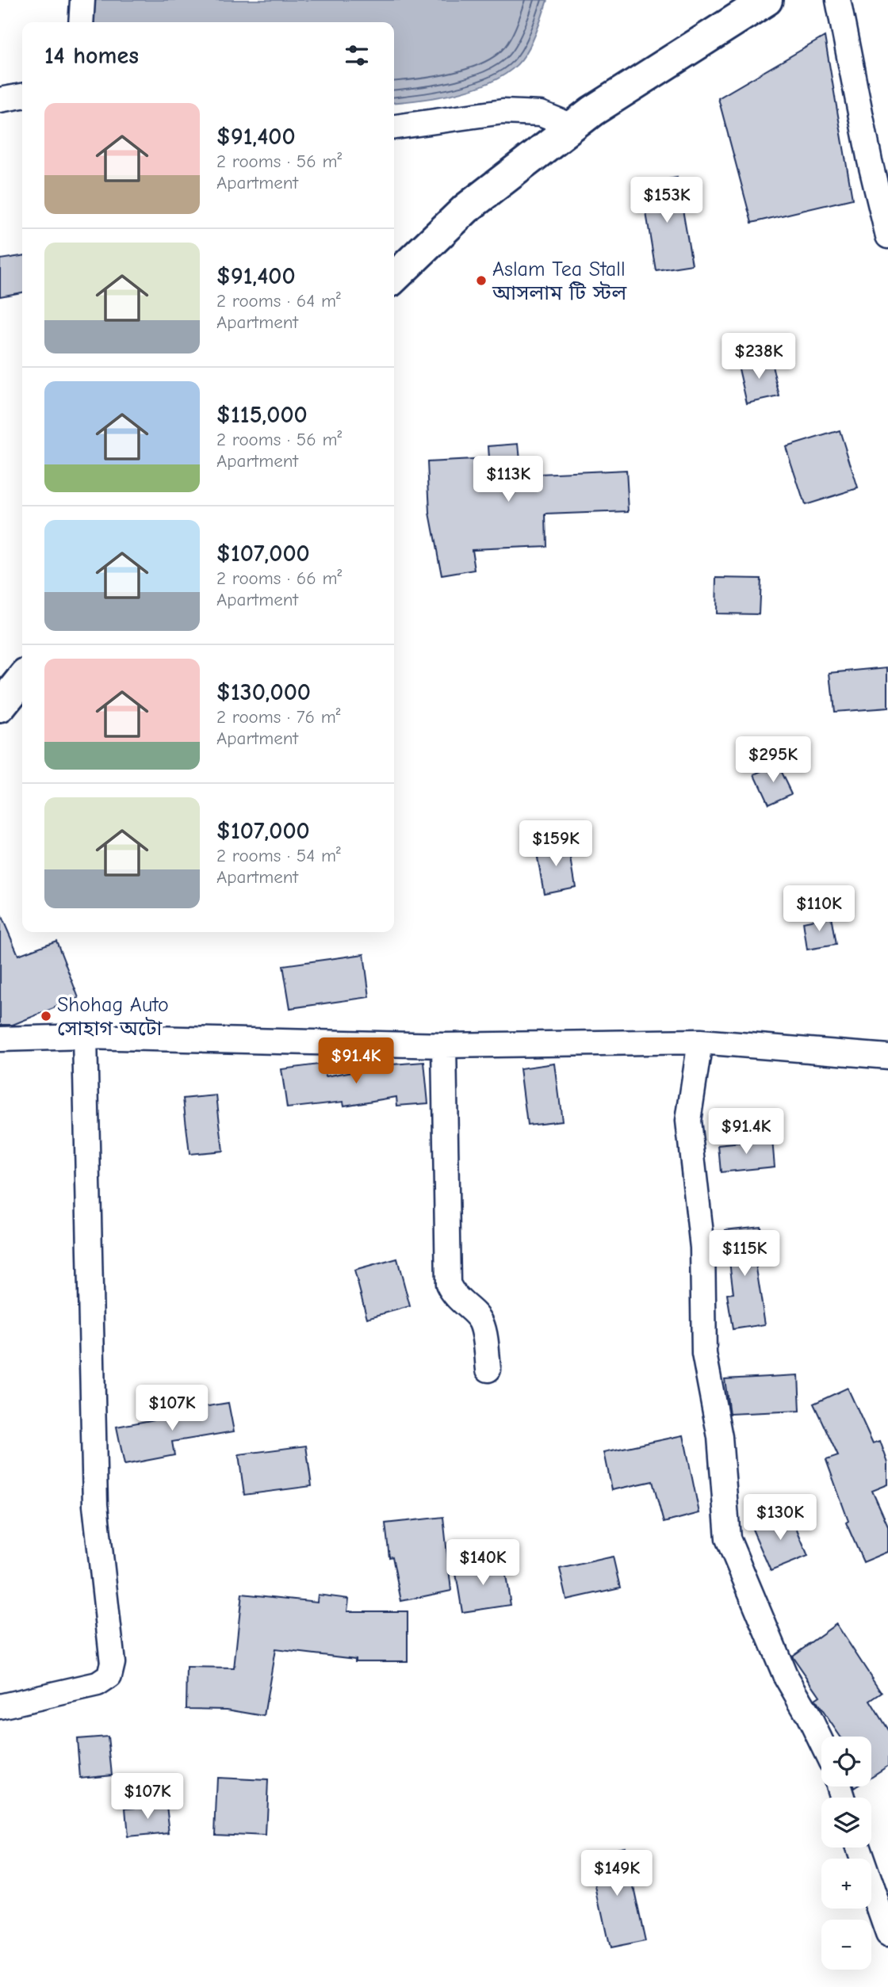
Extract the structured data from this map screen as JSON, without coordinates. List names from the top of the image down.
{
  "places": ["Aslam Tea Stall আসলাম টি স্টল", "Shohag Auto সোহাগ অটো"],
  "page": {
    "heading": "14 homes",
    "list": [
      {
        "name": "$91,400",
        "note": "2 rooms · 56 m² · Apartment"
      },
      {
        "name": "$91,400",
        "note": "2 rooms · 64 m² · Apartment"
      },
      {
        "name": "$115,000",
        "note": "2 rooms · 56 m² · Apartment"
      },
      {
        "name": "$107,000",
        "note": "2 rooms · 66 m² · Apartment"
      },
      {
        "name": "$130,000",
        "note": "2 rooms · 76 m² · Apartment"
      },
      {
        "name": "$107,000",
        "note": "2 rooms · 54 m² · Apartment"
      }
    ],
    "price": [
      "$153K",
      "$238K",
      "$113K",
      "$295K",
      "$159K",
      "$110K",
      "$91.4K",
      "$91.4K",
      "$115K",
      "$107K",
      "$130K",
      "$140K",
      "$107K",
      "$149K"
    ],
    "map_buttons": ["+", "−"]
  }
}
